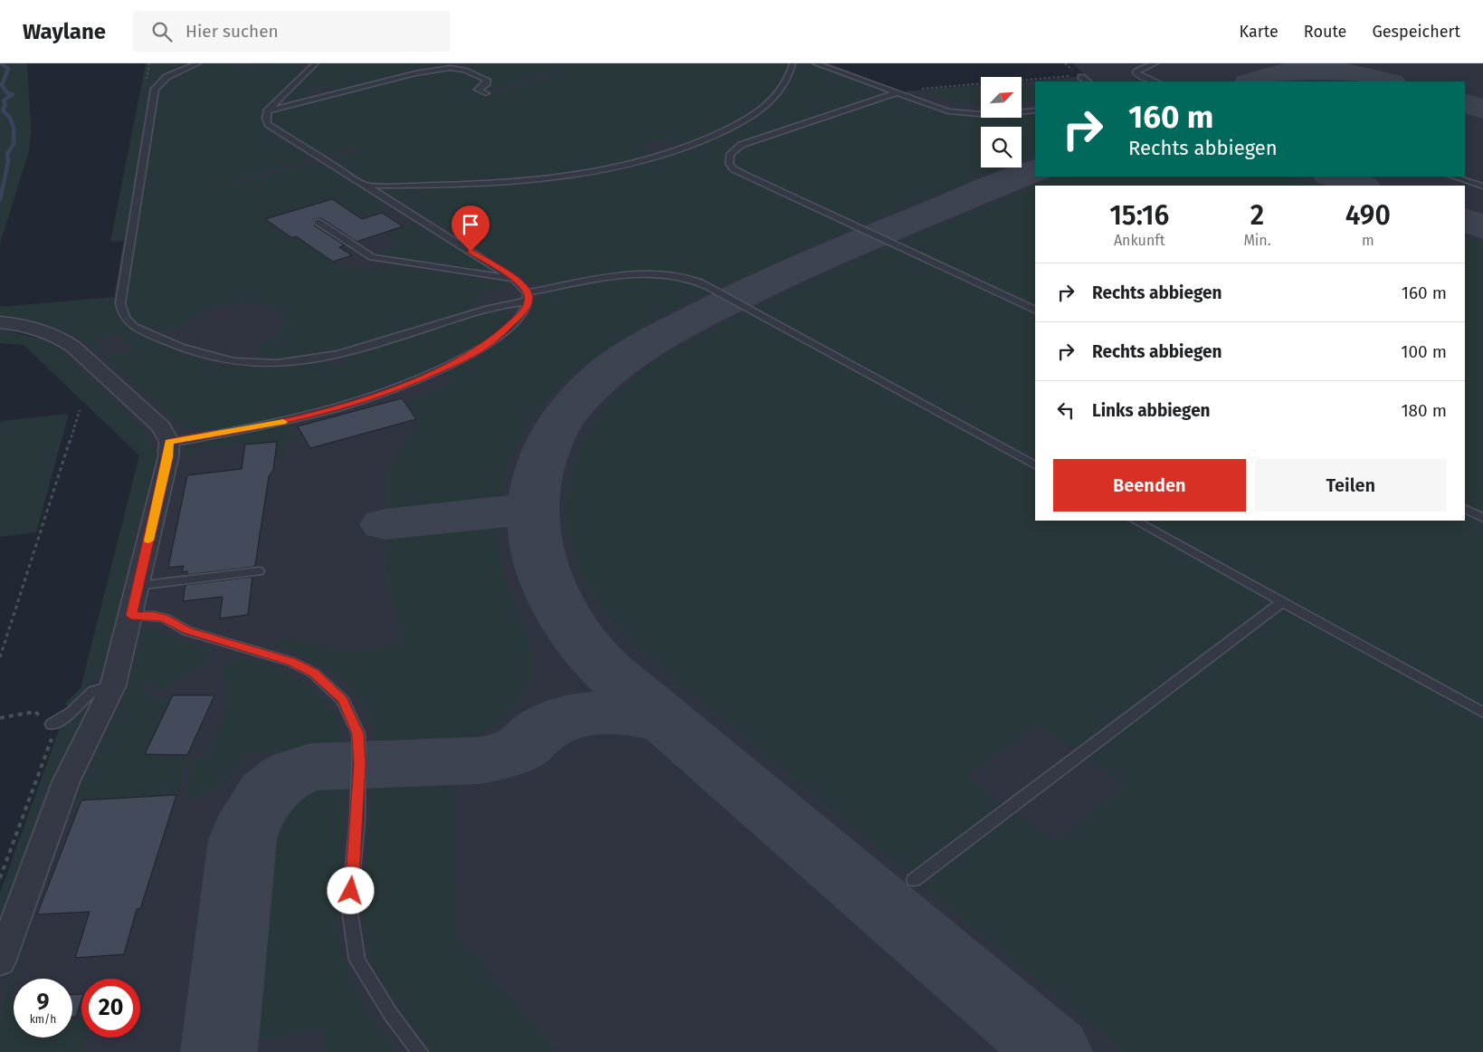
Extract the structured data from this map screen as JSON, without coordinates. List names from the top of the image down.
{
  "north": "top right",
  "page": {
    "header": "Waylane",
    "search": "Hier suchen",
    "nav": ["Karte", "Route", "Gespeichert"],
    "turn": ["160 m", "Rechts abbiegen"],
    "eta": [
      "15:16",
      "Ankunft",
      "2",
      "Min.",
      "490",
      "m"
    ],
    "list": [
      {
        "name": "Rechts abbiegen",
        "value": "160 m"
      },
      {
        "name": "Rechts abbiegen",
        "value": "100 m"
      },
      {
        "name": "Links abbiegen",
        "value": "180 m"
      }
    ],
    "buttons": ["Beenden", "Teilen"],
    "speed": "9 km/h",
    "limit": "20"
  }
}
